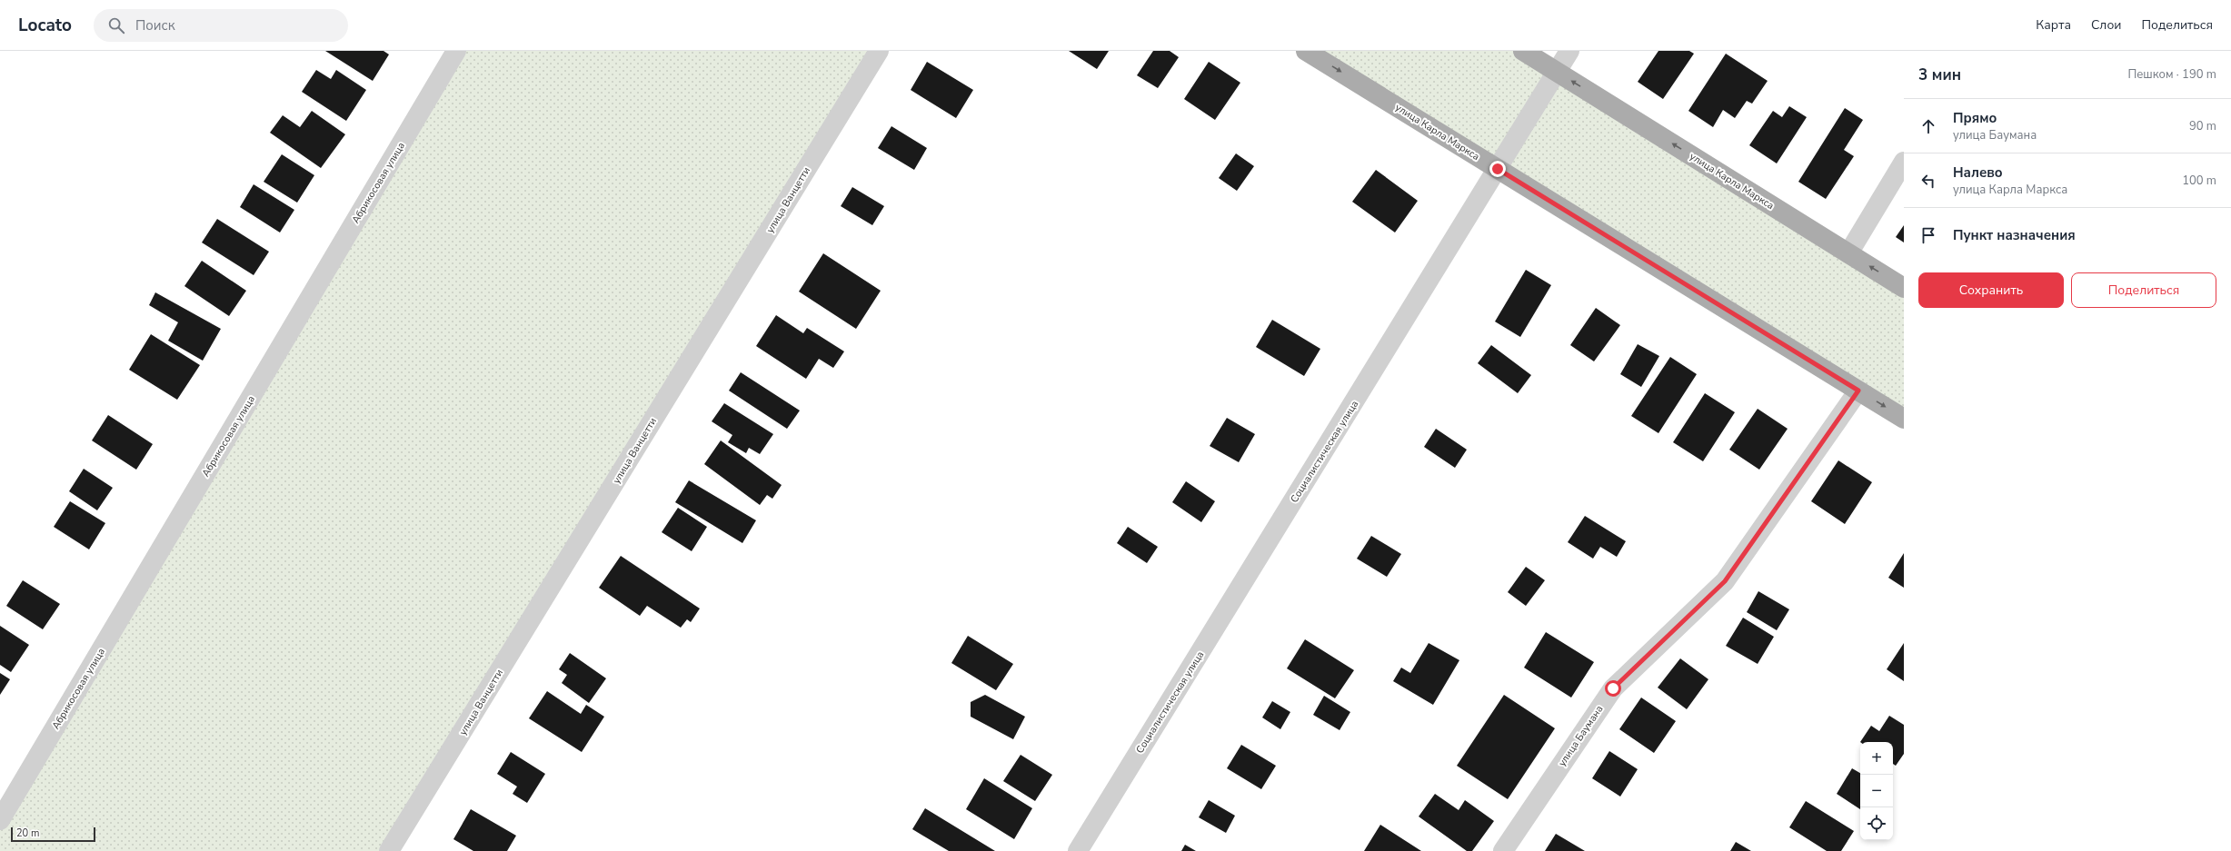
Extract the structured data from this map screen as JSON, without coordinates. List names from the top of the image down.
{
  "streets": {
    "main road": ["улица Карла Маркса"],
    "street": [
      "Абрикосовая улица",
      "улица Ванцетти",
      "Социалистическая улица",
      "улица Баумана"
    ]
  },
  "crossings": [
    ["улица Карла Маркса", "Социалистическая улица"],
    ["улица Карла Маркса", "улица Баумана"]
  ],
  "scale_bar": "20 m",
  "page": {
    "header": "Locato",
    "search": "Поиск",
    "nav": ["Карта", "Слои", "Поделиться"],
    "heading": ["3 мин", "Пешком · 190 m"],
    "list": [
      ["Прямо", "улица Баумана", "90 m"],
      ["Налево", "улица Карла Маркса", "100 m"],
      "Пункт назначения"
    ],
    "buttons": ["Сохранить", "Поделиться"],
    "map_buttons": ["+", "−"],
    "scale": "20 m"
  }
}
